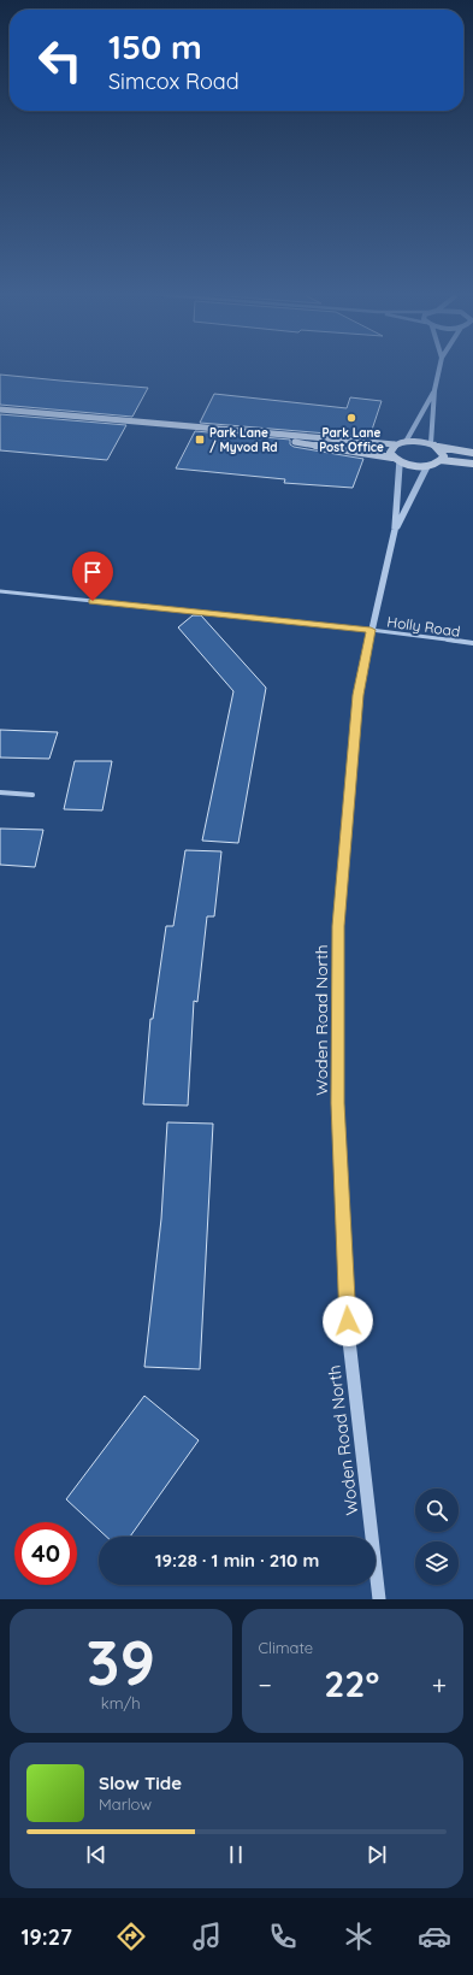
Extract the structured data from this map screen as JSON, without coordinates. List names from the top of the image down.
{
  "streets": {
    "street": ["Holly Road", "Woden Road North"]
  },
  "crossings": [
    ["Holly Road", "Woden Road North"]
  ],
  "places": {
    "other": ["Park Lane Post Office"],
    "transit": ["Park Lane / Myvod Rd"]
  },
  "page": {
    "turn": ["150 m", "Simcox Road"],
    "limit": "40",
    "trip": "19:28 · 1 min · 210 m",
    "tile": [
      ["39", "km/h"],
      "Climate"
    ],
    "heat": ["−", "22°", "+"],
    "song": ["Slow Tide", "Marlow"],
    "tabs": "19:27"
  }
}
